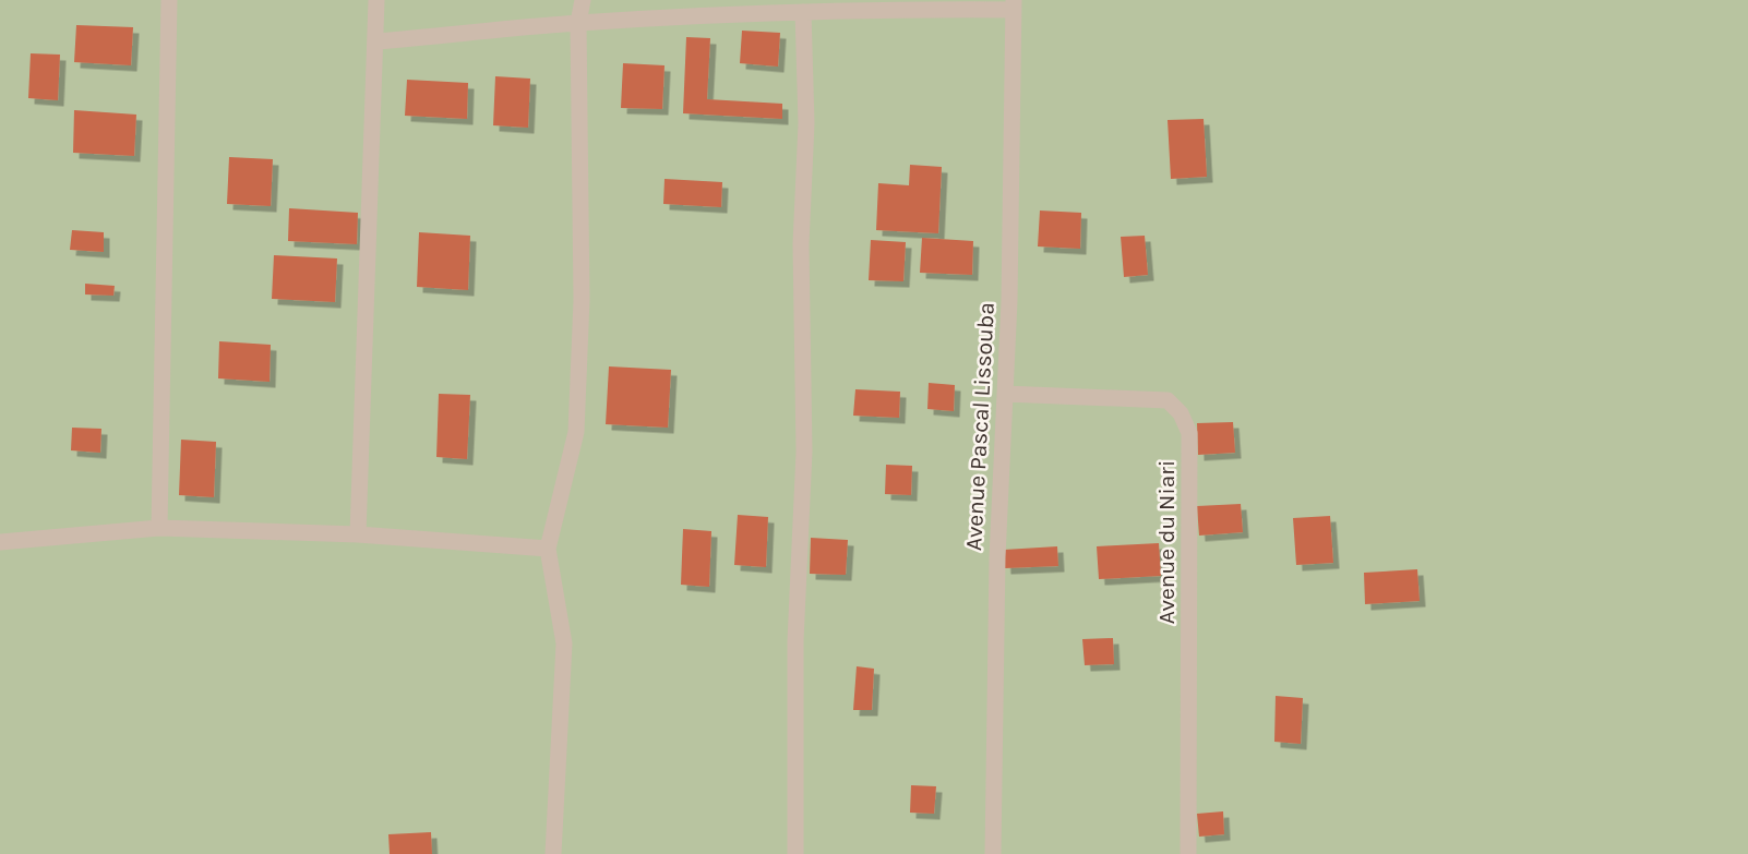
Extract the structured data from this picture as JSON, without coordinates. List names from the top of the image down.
{
  "streets": {
    "street": ["Avenue Pascal Lissouba", "Avenue du Niari"]
  },
  "crossings": [
    ["Avenue Pascal Lissouba", "Avenue du Niari"]
  ]
}
